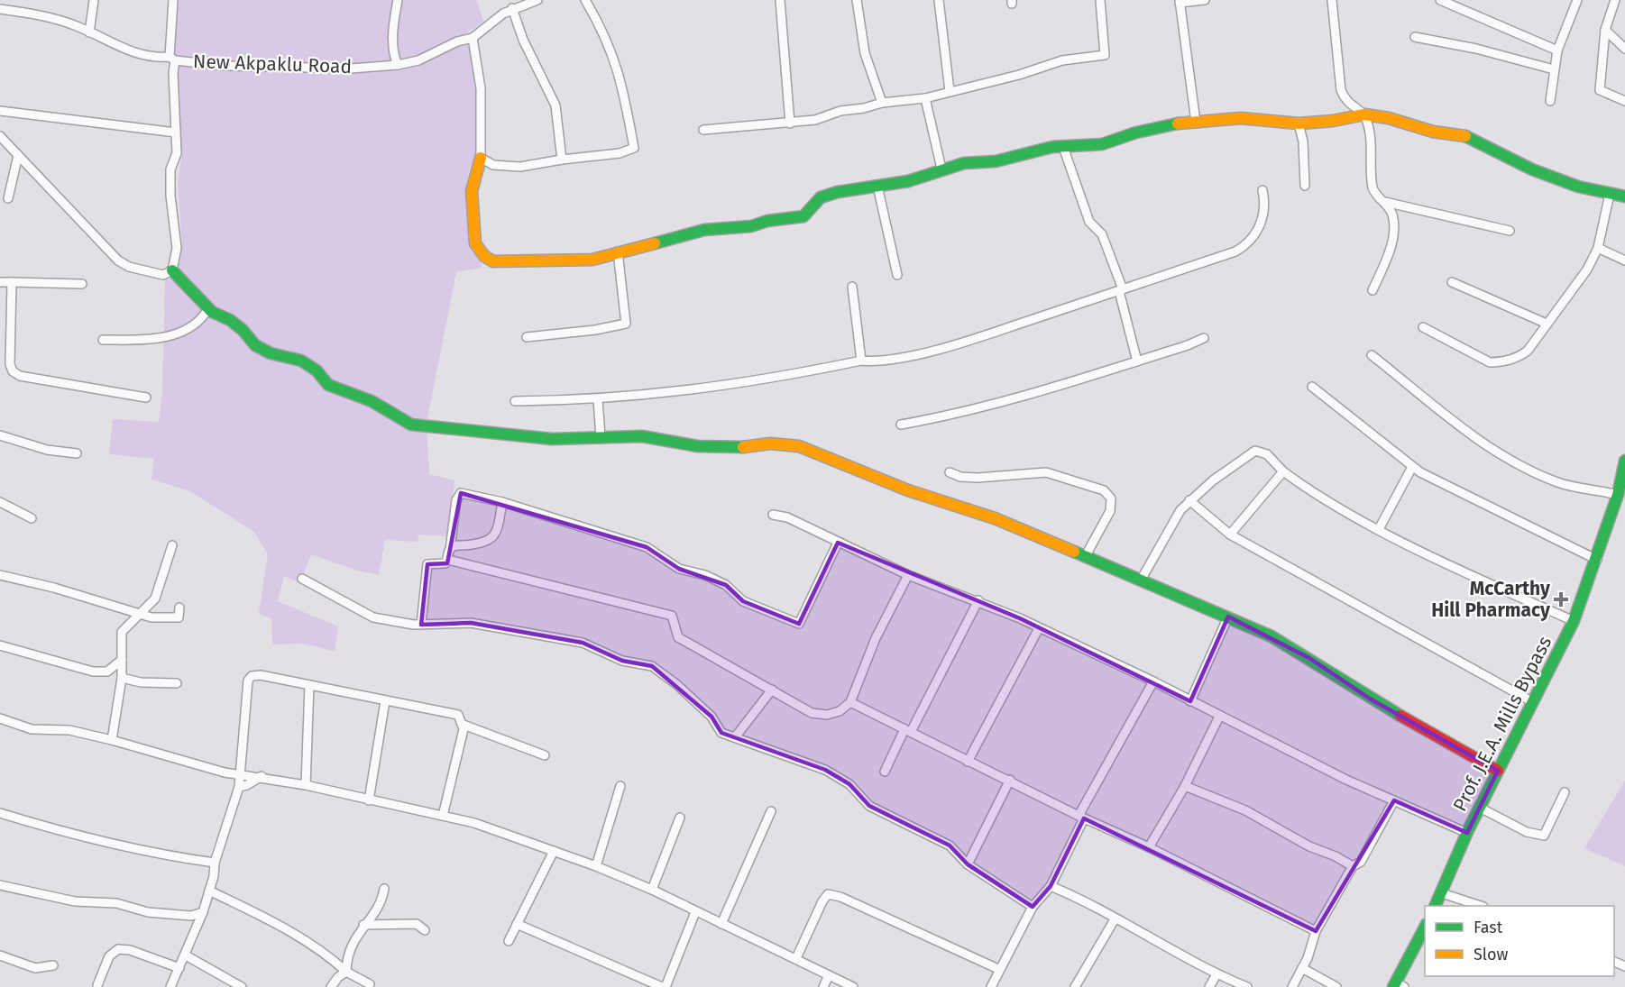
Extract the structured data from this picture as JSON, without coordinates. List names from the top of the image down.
{
  "streets": {
    "street": ["New Akpaklu Road", "Prof. J.E.A. Mills Bypass"]
  },
  "places": {
    "health": ["McCarthy Hill Pharmacy"]
  },
  "legend": ["Fast", "Slow"]
}
